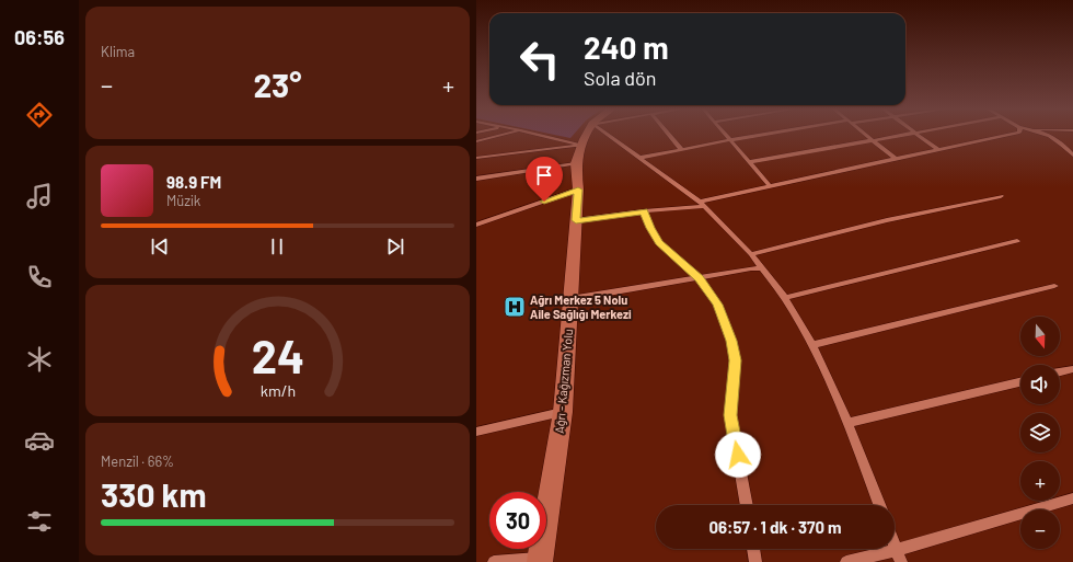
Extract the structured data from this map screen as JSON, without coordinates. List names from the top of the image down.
{
  "streets": {
    "main road": ["Ağrı - Kağızman Yolu"]
  },
  "places": {
    "hospital": ["Ağrı Merkez 5 Nolu Aile Sağlığı Merkezi"]
  },
  "north": "bottom",
  "page": {
    "tabs": "06:56",
    "tile": [
      "Klima",
      ["Menzil · 66%", "330 km"]
    ],
    "turn": ["240 m", "Sola dön"],
    "heat": ["−", "23°", "+"],
    "song": ["98.9 FM", "Müzik"],
    "map_buttons": ["+", "−"],
    "limit": "30",
    "trip": "06:57 · 1 dk · 370 m",
    "gauge": ["24", "km/h"]
  }
}
